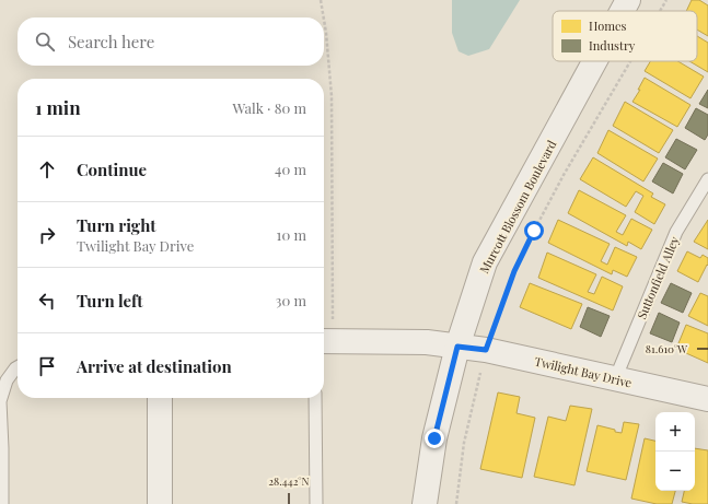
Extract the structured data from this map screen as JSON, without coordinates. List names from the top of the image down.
{
  "streets": {
    "street": ["Murcott Blossom Boulevard", "Twilight Bay Drive"],
    "lane": ["Suttonfield Alley"]
  },
  "crossings": [
    ["Murcott Blossom Boulevard", "Twilight Bay Drive"],
    ["Suttonfield Alley", "Twilight Bay Drive"]
  ],
  "legend": ["Homes", "Industry"],
  "page": {
    "search": "Search here",
    "heading": ["1 min", "Walk · 80 m"],
    "list": [
      ["Continue", "40 m"],
      ["Turn right", "Twilight Bay Drive", "10 m"],
      ["Turn left", "30 m"],
      "Arrive at destination"
    ],
    "map_buttons": ["+", "−"]
  },
  "coordinates": ["81.610°W", "28.442°N"]
}
